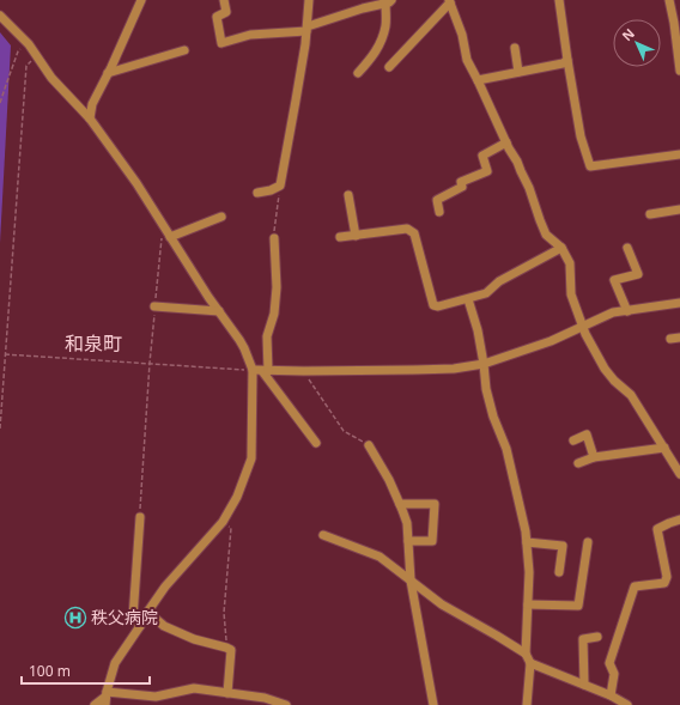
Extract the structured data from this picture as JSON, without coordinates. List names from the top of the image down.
{
  "districts": ["和泉町"],
  "places": {
    "hospital": ["秩父病院"]
  },
  "scale_bar": "100 m",
  "north": "top left"
}
